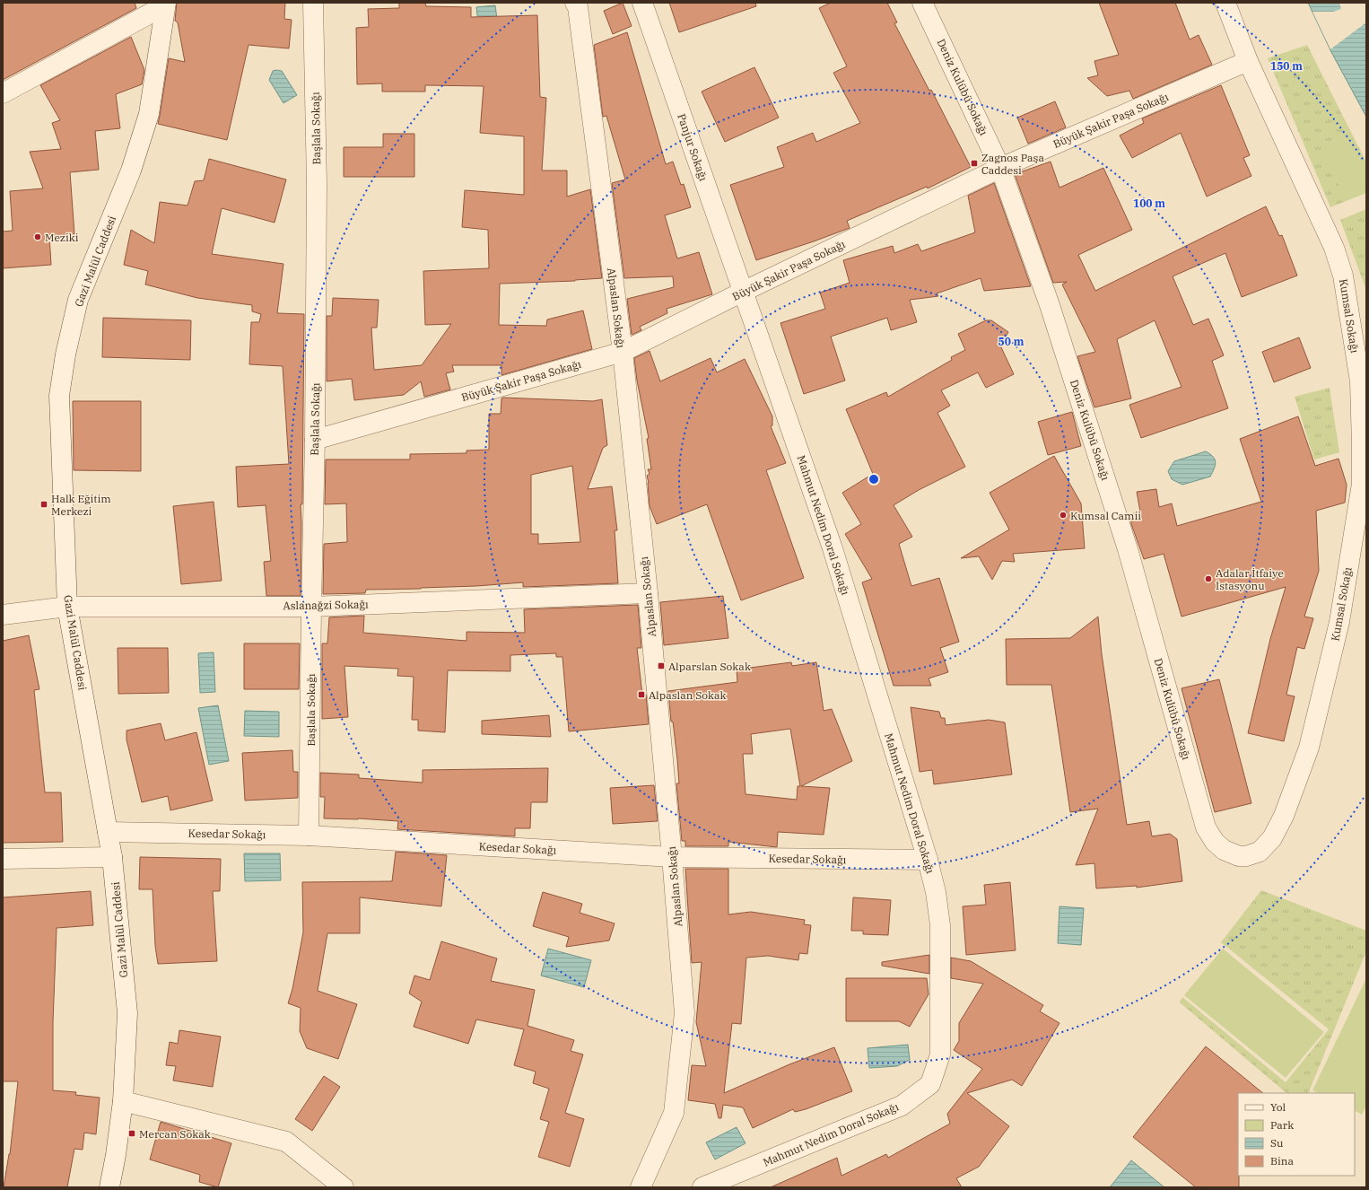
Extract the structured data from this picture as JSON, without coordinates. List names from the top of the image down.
{
  "streets": {
    "street": [
      "Deniz Kulübü Sokağı",
      "Büyük Şakir Paşa Sokağı",
      "Başlala Sokağı",
      "Panjur Sokağı",
      "Gazi Malül Caddesi",
      "Alpaslan Sokağı",
      "Kumsal Sokağı",
      "Mahmut Nedim Doral Sokağı",
      "Aslanağzi Sokağı",
      "Kesedar Sokağı"
    ]
  },
  "crossings": [
    ["Deniz Kulübü Sokağı", "Büyük Şakir Paşa Sokağı"],
    ["Deniz Kulübü Sokağı", "Kumsal Sokağı"],
    ["Büyük Şakir Paşa Sokağı", "Başlala Sokağı"],
    ["Büyük Şakir Paşa Sokağı", "Panjur Sokağı"],
    ["Büyük Şakir Paşa Sokağı", "Alpaslan Sokağı"],
    ["Büyük Şakir Paşa Sokağı", "Kumsal Sokağı"],
    ["Büyük Şakir Paşa Sokağı", "Mahmut Nedim Doral Sokağı"],
    ["Başlala Sokağı", "Aslanağzi Sokağı"],
    ["Başlala Sokağı", "Kesedar Sokağı"],
    ["Panjur Sokağı", "Mahmut Nedim Doral Sokağı"],
    ["Gazi Malül Caddesi", "Aslanağzi Sokağı"],
    ["Gazi Malül Caddesi", "Kesedar Sokağı"],
    ["Alpaslan Sokağı", "Aslanağzi Sokağı"],
    ["Alpaslan Sokağı", "Kesedar Sokağı"],
    ["Mahmut Nedim Doral Sokağı", "Kesedar Sokağı"]
  ],
  "places": {
    "transit": [
      "Zagnos Paşa Caddesi",
      "Halk Eğitim Merkezi",
      "Alparslan Sokak",
      "Alpaslan Sokak",
      "Mercan Sokak"
    ],
    "other": ["Meziki", "Kumsal Camii", "Adalar İtfaiye İstasyonu"]
  },
  "legend": [
    "Yol",
    "Park",
    "Su",
    "Bina"
  ],
  "rings": ["150 m", "100 m", "50 m"]
}
